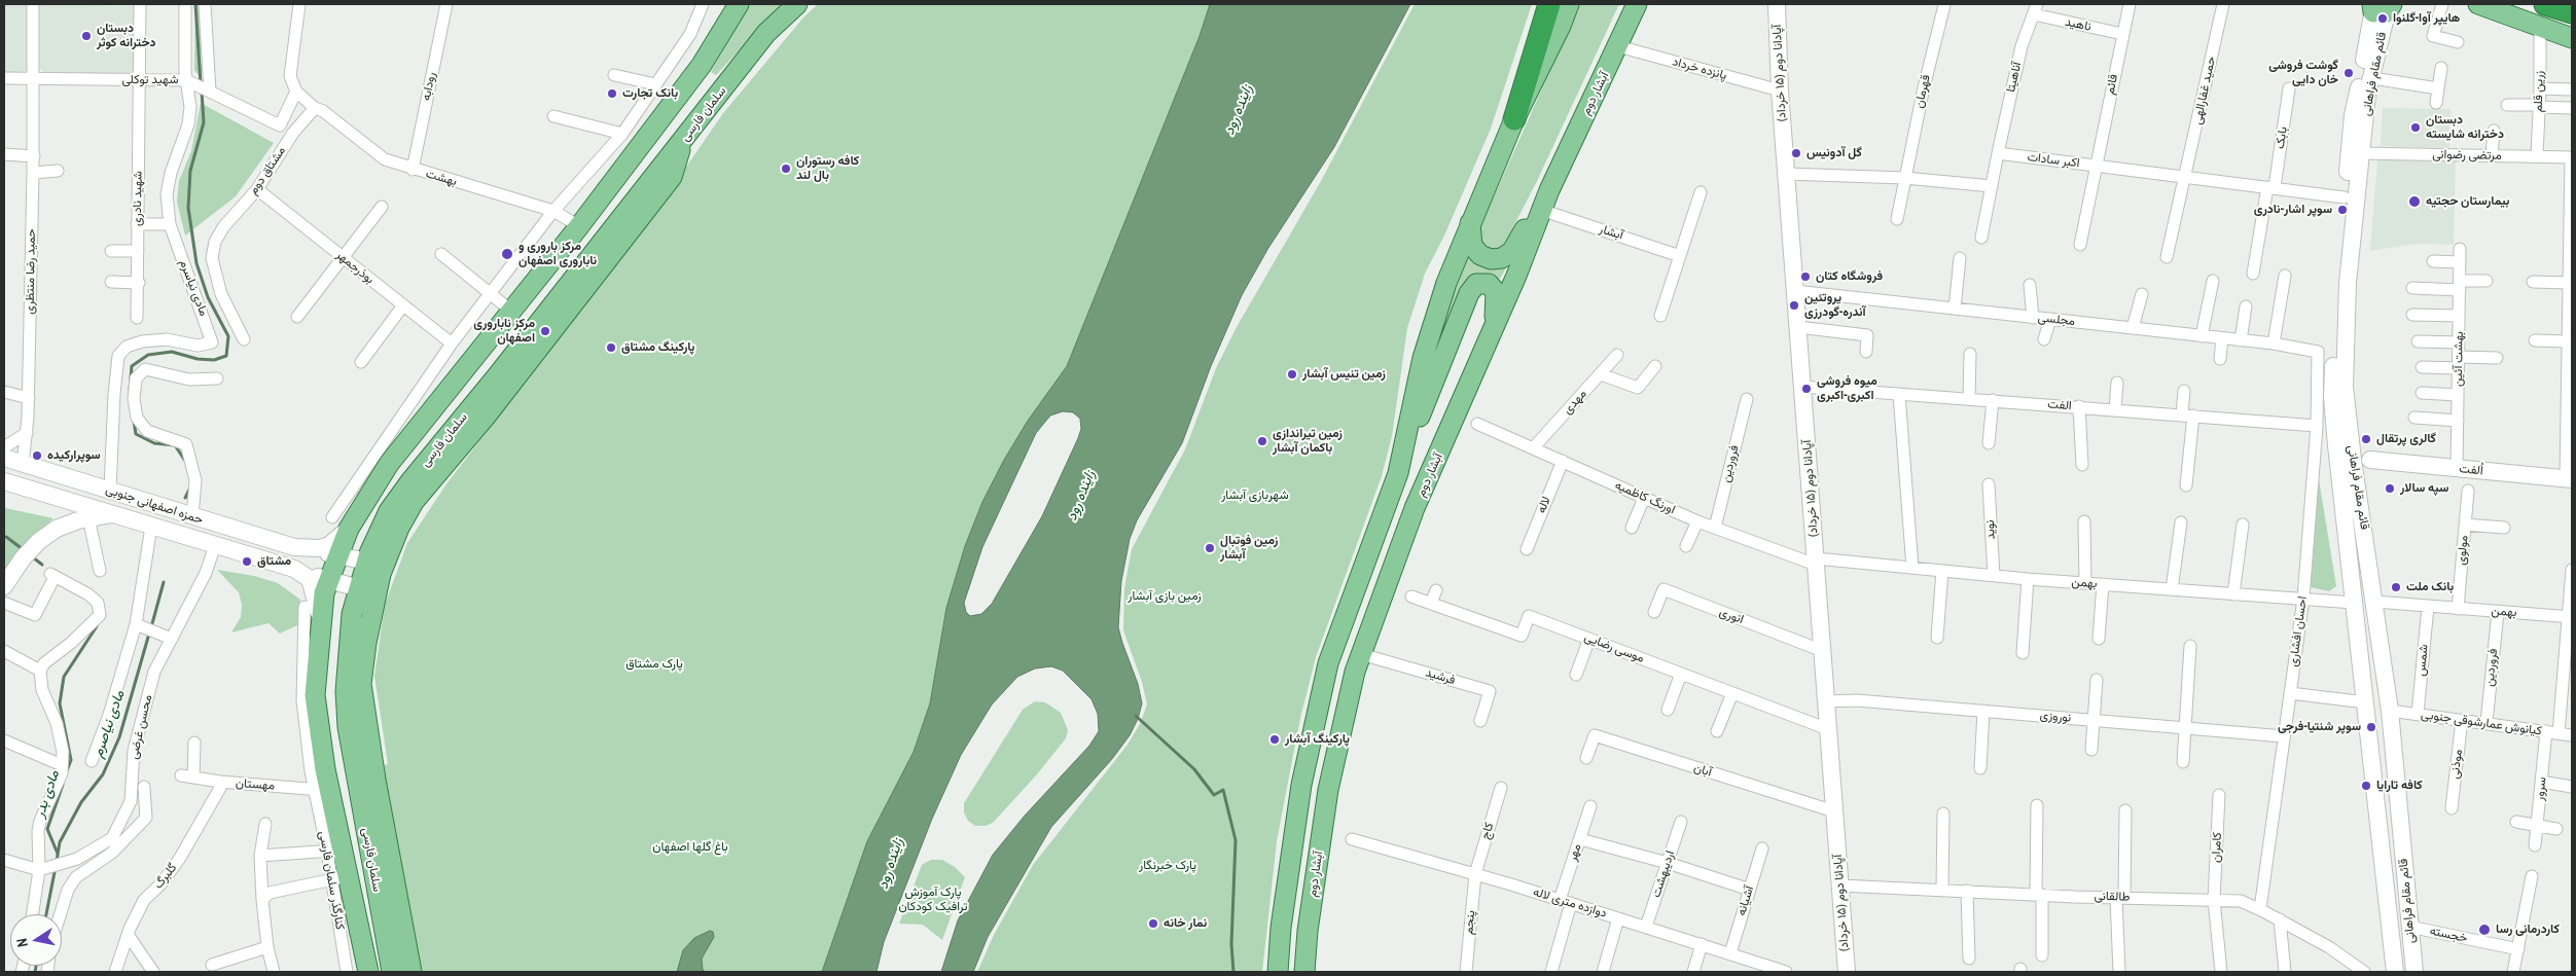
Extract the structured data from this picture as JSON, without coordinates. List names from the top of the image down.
{
  "streets": {
    "main road": [
      "آپادانا دوم (۱۵ خرداد)",
      "قائم مقام فراهانی",
      "آبشار دوم",
      "سلمان فارسی",
      "اُلفت",
      "حمزه اصفهانی جنوبی"
    ],
    "street": [
      "ناهید",
      "پانزده خرداد",
      "آناهیتا",
      "شهید توکلی",
      "قائم",
      "رودابه",
      "حمید غفارالهی",
      "قهرمان",
      "زرین قلم",
      "بابک",
      "مرتضی رضوانی",
      "اکبر سادات",
      "مشتاق دوم",
      "بهشت",
      "شهید نادری",
      "آبشار",
      "بوذرجمهر",
      "حمید رضا منتظری",
      "مادی نیاسرم",
      "مجلسی",
      "بهشت آئین",
      "مهدی",
      "الفت",
      "فروردین",
      "اورنگ کاظمیه",
      "لاله",
      "نوید",
      "مولوی",
      "بهمن",
      "انوری",
      "احسان افشاری",
      "موسی رضایی",
      "شمس",
      "فرشید",
      "نوروزی",
      "کیانوش عمارشوقی جنوبی",
      "محسن غرضی",
      "موذنی",
      "آبان",
      "مهستان",
      "سرور",
      "کاج",
      "کامران",
      "مهر",
      "اردیبهشت",
      "گلبرگ",
      "کنارگذر سلمان فارسی",
      "طالقانی",
      "آشیانه",
      "دوازده متری لاله",
      "پنجم",
      "خجسته"
    ]
  },
  "crossings": [
    ["ناهید", "آناهیتا"],
    ["ناهید", "قائم"],
    ["پانزده خرداد", "آپادانا دوم (۱۵ خرداد)"],
    ["پانزده خرداد", "آبشار دوم"],
    ["آپادانا دوم (۱۵ خرداد)", "مجلسی"],
    ["آپادانا دوم (۱۵ خرداد)", "الفت"],
    ["آپادانا دوم (۱۵ خرداد)", "اورنگ کاظمیه"],
    ["آپادانا دوم (۱۵ خرداد)", "بهمن"],
    ["آپادانا دوم (۱۵ خرداد)", "انوری"],
    ["آپادانا دوم (۱۵ خرداد)", "موسی رضایی"],
    ["آپادانا دوم (۱۵ خرداد)", "نوروزی"],
    ["آپادانا دوم (۱۵ خرداد)", "آبان"],
    ["آپادانا دوم (۱۵ خرداد)", "طالقانی"],
    ["قائم مقام فراهانی", "مرتضی رضوانی"],
    ["قائم مقام فراهانی", "اکبر سادات"],
    ["قائم مقام فراهانی", "بهمن"],
    ["قائم مقام فراهانی", "کیانوش عمارشوقی جنوبی"],
    ["قائم مقام فراهانی", "خجسته"],
    ["آناهیتا", "اکبر سادات"],
    ["شهید توکلی", "شهید نادری"],
    ["شهید توکلی", "حمید رضا منتظری"],
    ["شهید توکلی", "مادی نیاسرم"],
    ["قائم", "اکبر سادات"],
    ["رودابه", "بهشت"],
    ["حمید غفارالهی", "اکبر سادات"],
    ["زرین قلم", "مرتضی رضوانی"],
    ["آبشار دوم", "آبشار"],
    ["آبشار دوم", "فرشید"],
    ["سلمان فارسی", "بهشت"],
    ["سلمان فارسی", "حمزه اصفهانی جنوبی"],
    ["سلمان فارسی", "مهستان"],
    ["سلمان فارسی", "کنارگذر سلمان فارسی"],
    ["بابک", "اکبر سادات"],
    ["مشتاق دوم", "بهشت"],
    ["مشتاق دوم", "بوذرجمهر"],
    ["حمید رضا منتظری", "حمزه اصفهانی جنوبی"],
    ["مادی نیاسرم", "حمزه اصفهانی جنوبی"],
    ["مجلسی", "احسان افشاری"],
    ["بهشت آئین", "اُلفت"],
    ["مهدی", "اورنگ کاظمیه"],
    ["الفت", "احسان افشاری"],
    ["فروردین", "اورنگ کاظمیه"],
    ["فروردین", "بهمن"],
    ["فروردین", "کیانوش عمارشوقی جنوبی"],
    ["اورنگ کاظمیه", "لاله"],
    ["اورنگ کاظمیه", "بهمن"],
    ["حمزه اصفهانی جنوبی", "محسن غرضی"],
    ["نوید", "بهمن"],
    ["مولوی", "بهمن"],
    ["بهمن", "احسان افشاری"],
    ["بهمن", "شمس"],
    ["بهمن", "سرور"],
    ["احسان افشاری", "نوروزی"],
    ["احسان افشاری", "طالقانی"],
    ["شمس", "کیانوش عمارشوقی جنوبی"],
    ["کیانوش عمارشوقی جنوبی", "موذنی"],
    ["کیانوش عمارشوقی جنوبی", "سرور"],
    ["مهستان", "گلبرگ"],
    ["کاج", "دوازده متری لاله"],
    ["کاج", "پنجم"],
    ["کامران", "طالقانی"],
    ["مهر", "دوازده متری لاله"],
    ["اردیبهشت", "دوازده متری لاله"],
    ["آشیانه", "دوازده متری لاله"],
    ["دوازده متری لاله", "پنجم"]
  ],
  "water": ["زاینده رود", "مادی نیاصرم", "مادی بدر"],
  "parks": [
    "شهربازی آبشار",
    "زمین بازی آبشار",
    "پارک مشتاق",
    "باغ گلها اصفهان",
    "پارک خبرنگار",
    "پارک آموزش ترافیک کودکان"
  ],
  "places": [
    "هایپر آوا-گلنوا",
    "دبستان دخترانه کوثر",
    "گوشت فروشی خان دایی",
    "بانک تجارت",
    "دبستان دخترانه شایسته",
    "گل آدونیس",
    "کافه رستوران بال لند",
    "بیمارستان حجتیه",
    "سوپر اشار-نادری",
    "مرکز باروری و ناباروری اصفهان",
    "فروشگاه کتان",
    "پروتئین آندره-گودرزی",
    "مرکز ناباروری اصفهان",
    "پارکینگ مشتاق",
    "زمین تنیس آبشار",
    "میوه فروشی اکبری-اکبری",
    "گالری پرتقال",
    "زمین تیراندازی باکمان آبشار",
    "سوپرارکیده",
    "سپه سالار",
    "زمین فوتبال آبشار",
    "مشتاق",
    "بانک ملت",
    "سوپر شنتیا-فرجی",
    "پارکینگ آبشار",
    "کافه تارایا",
    "نمار خانه",
    "کاردرمانی رسا"
  ],
  "north": "left"
}
